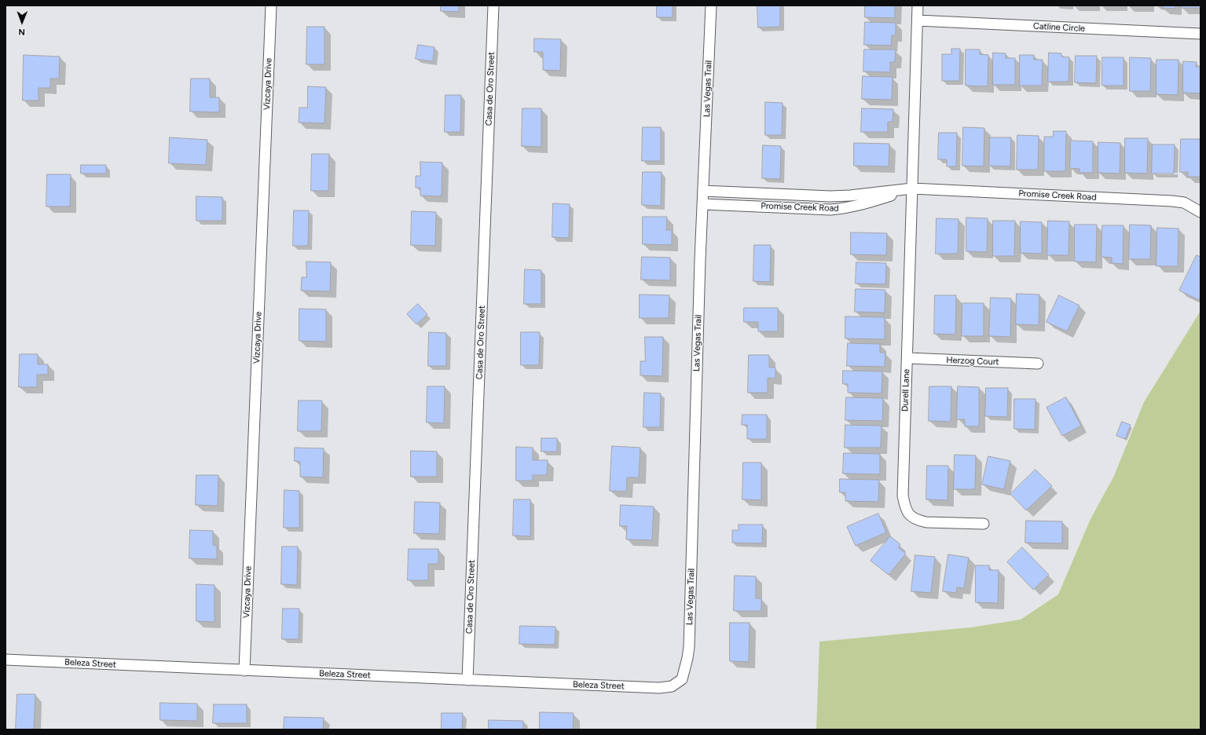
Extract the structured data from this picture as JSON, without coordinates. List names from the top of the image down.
{
  "streets": {
    "street": [
      "Catline Circle",
      "Vizcaya Drive",
      "Casa de Oro Street",
      "Las Vegas Trail",
      "Promise Creek Road",
      "Herzog Court",
      "Durell Lane",
      "Beleza Street"
    ]
  },
  "crossings": [
    ["Vizcaya Drive", "Beleza Street"],
    ["Casa de Oro Street", "Beleza Street"],
    ["Las Vegas Trail", "Promise Creek Road"],
    ["Las Vegas Trail", "Beleza Street"],
    ["Promise Creek Road", "Durell Lane"],
    ["Herzog Court", "Durell Lane"]
  ],
  "north": "bottom"
}
